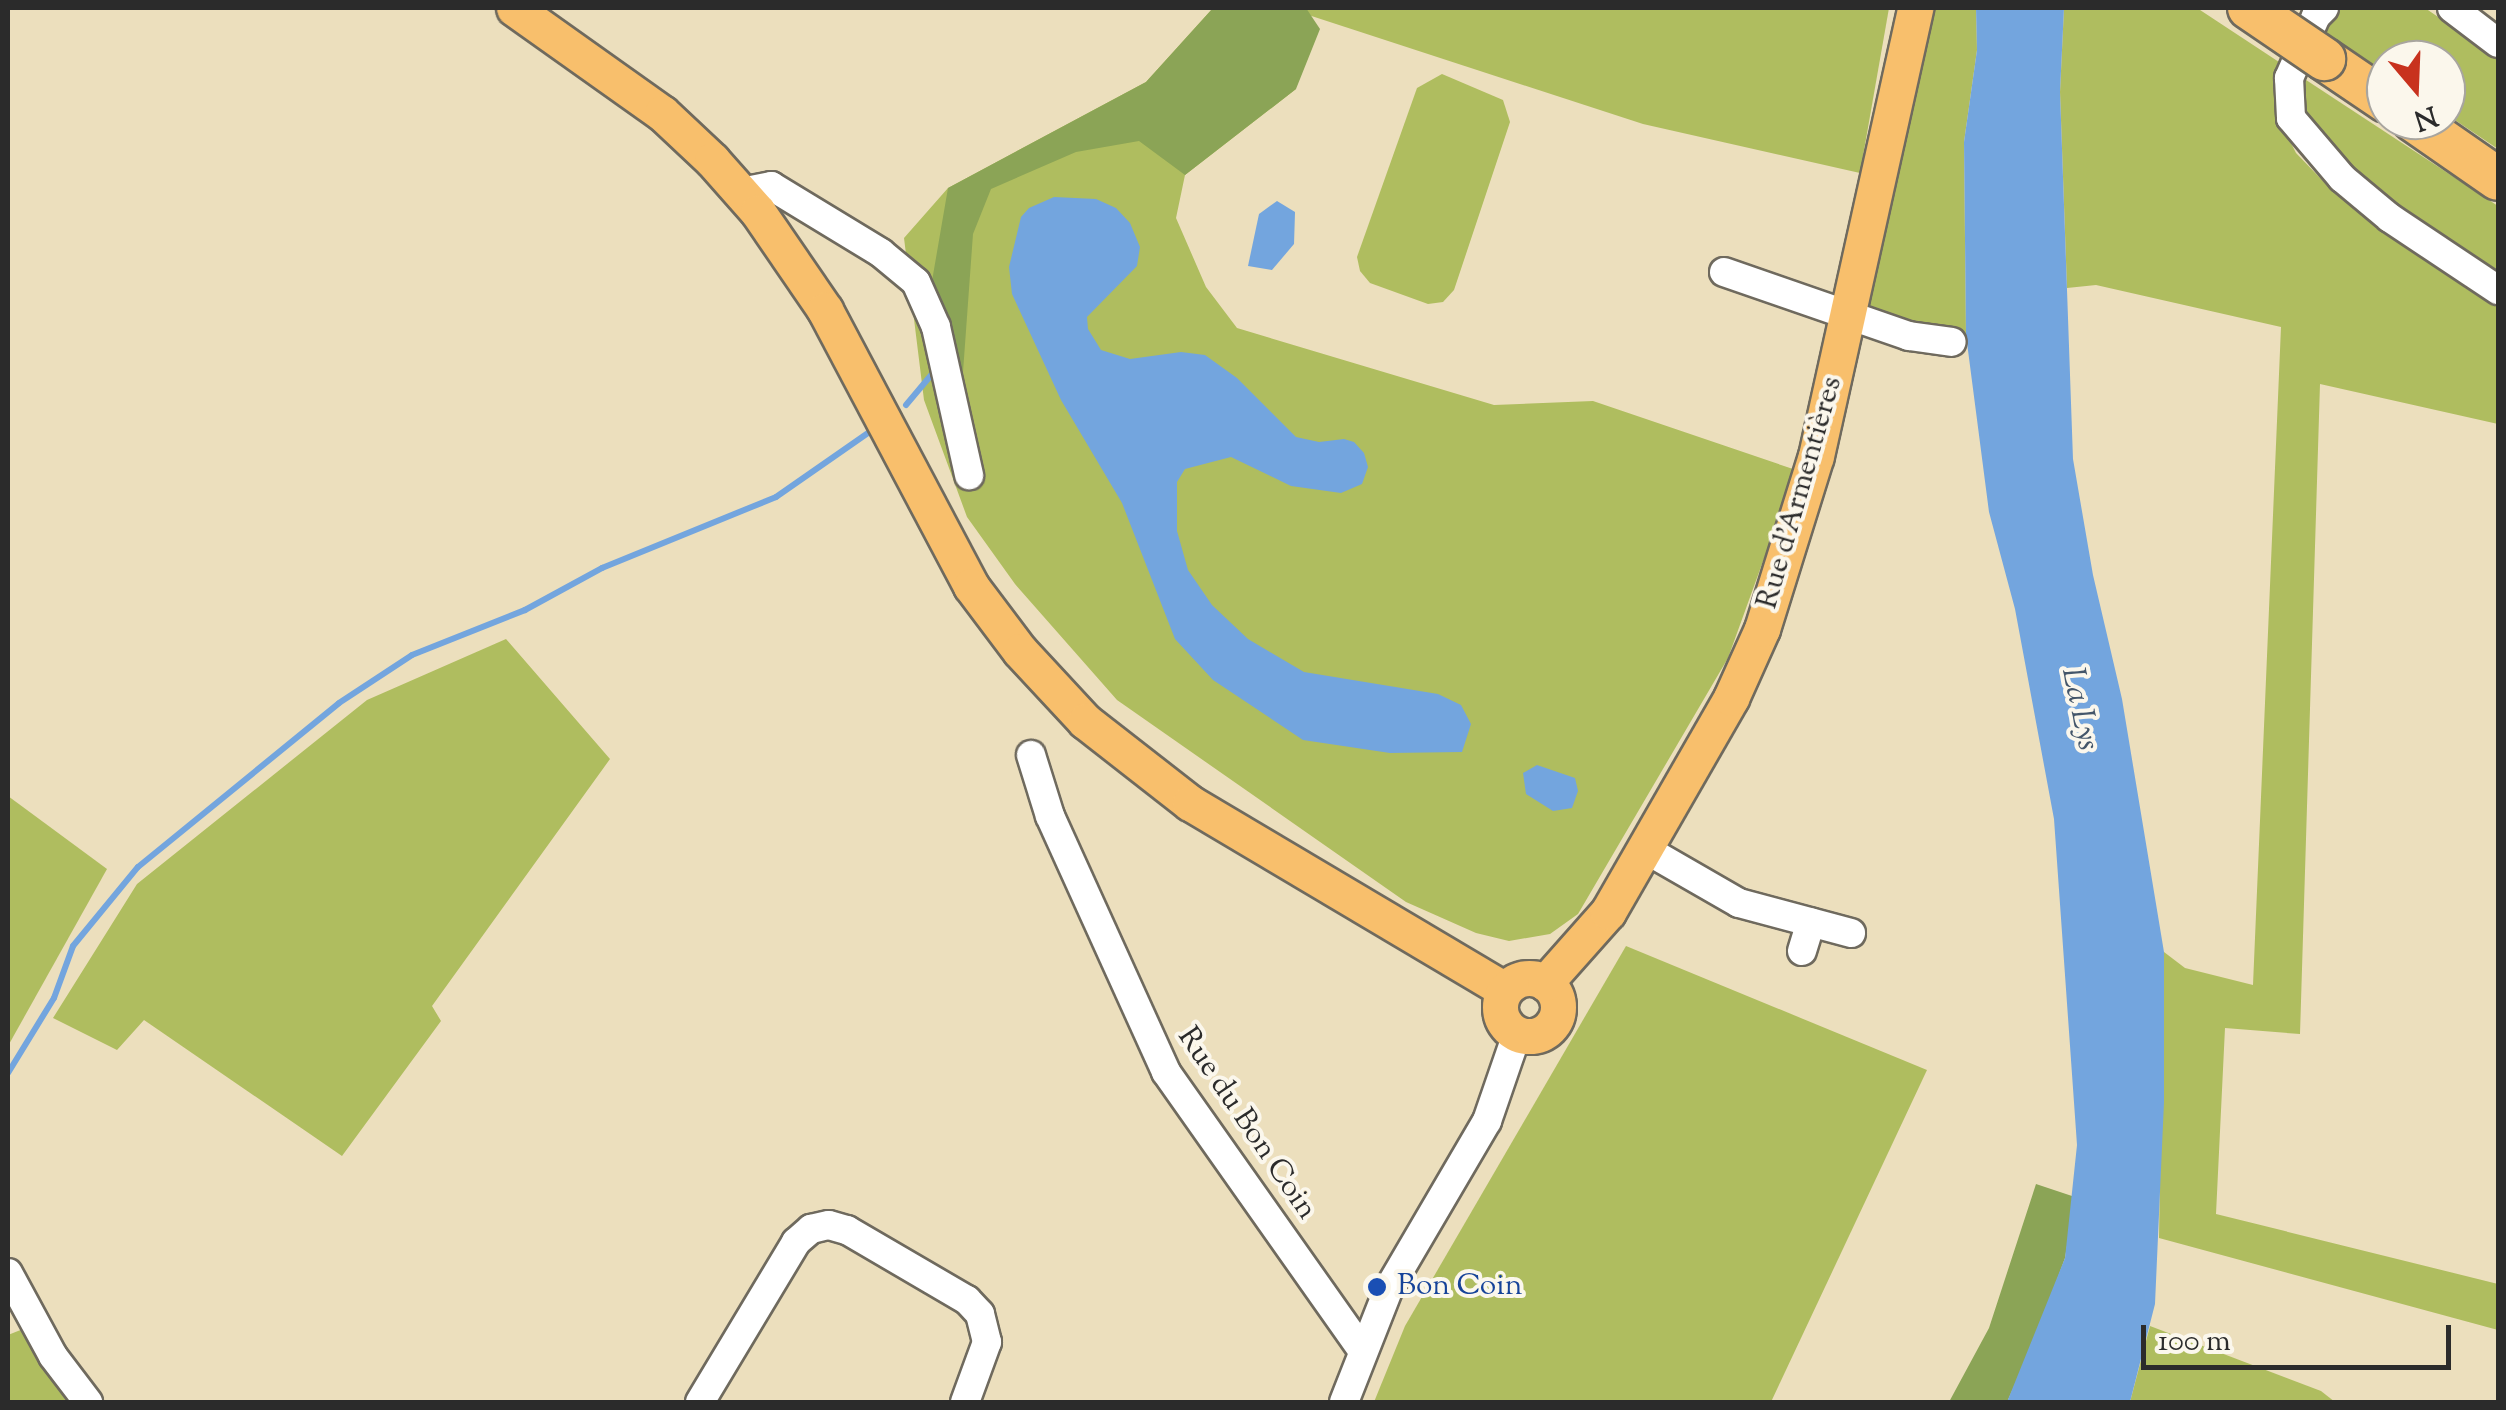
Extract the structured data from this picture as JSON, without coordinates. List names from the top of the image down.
{
  "streets": {
    "main road": ["Rue d'Armentières"],
    "street": ["Rue du Bon Coin"]
  },
  "water": ["La Lys"],
  "places": ["Bon Coin"],
  "scale_bar": "100 m",
  "north": "bottom"
}
